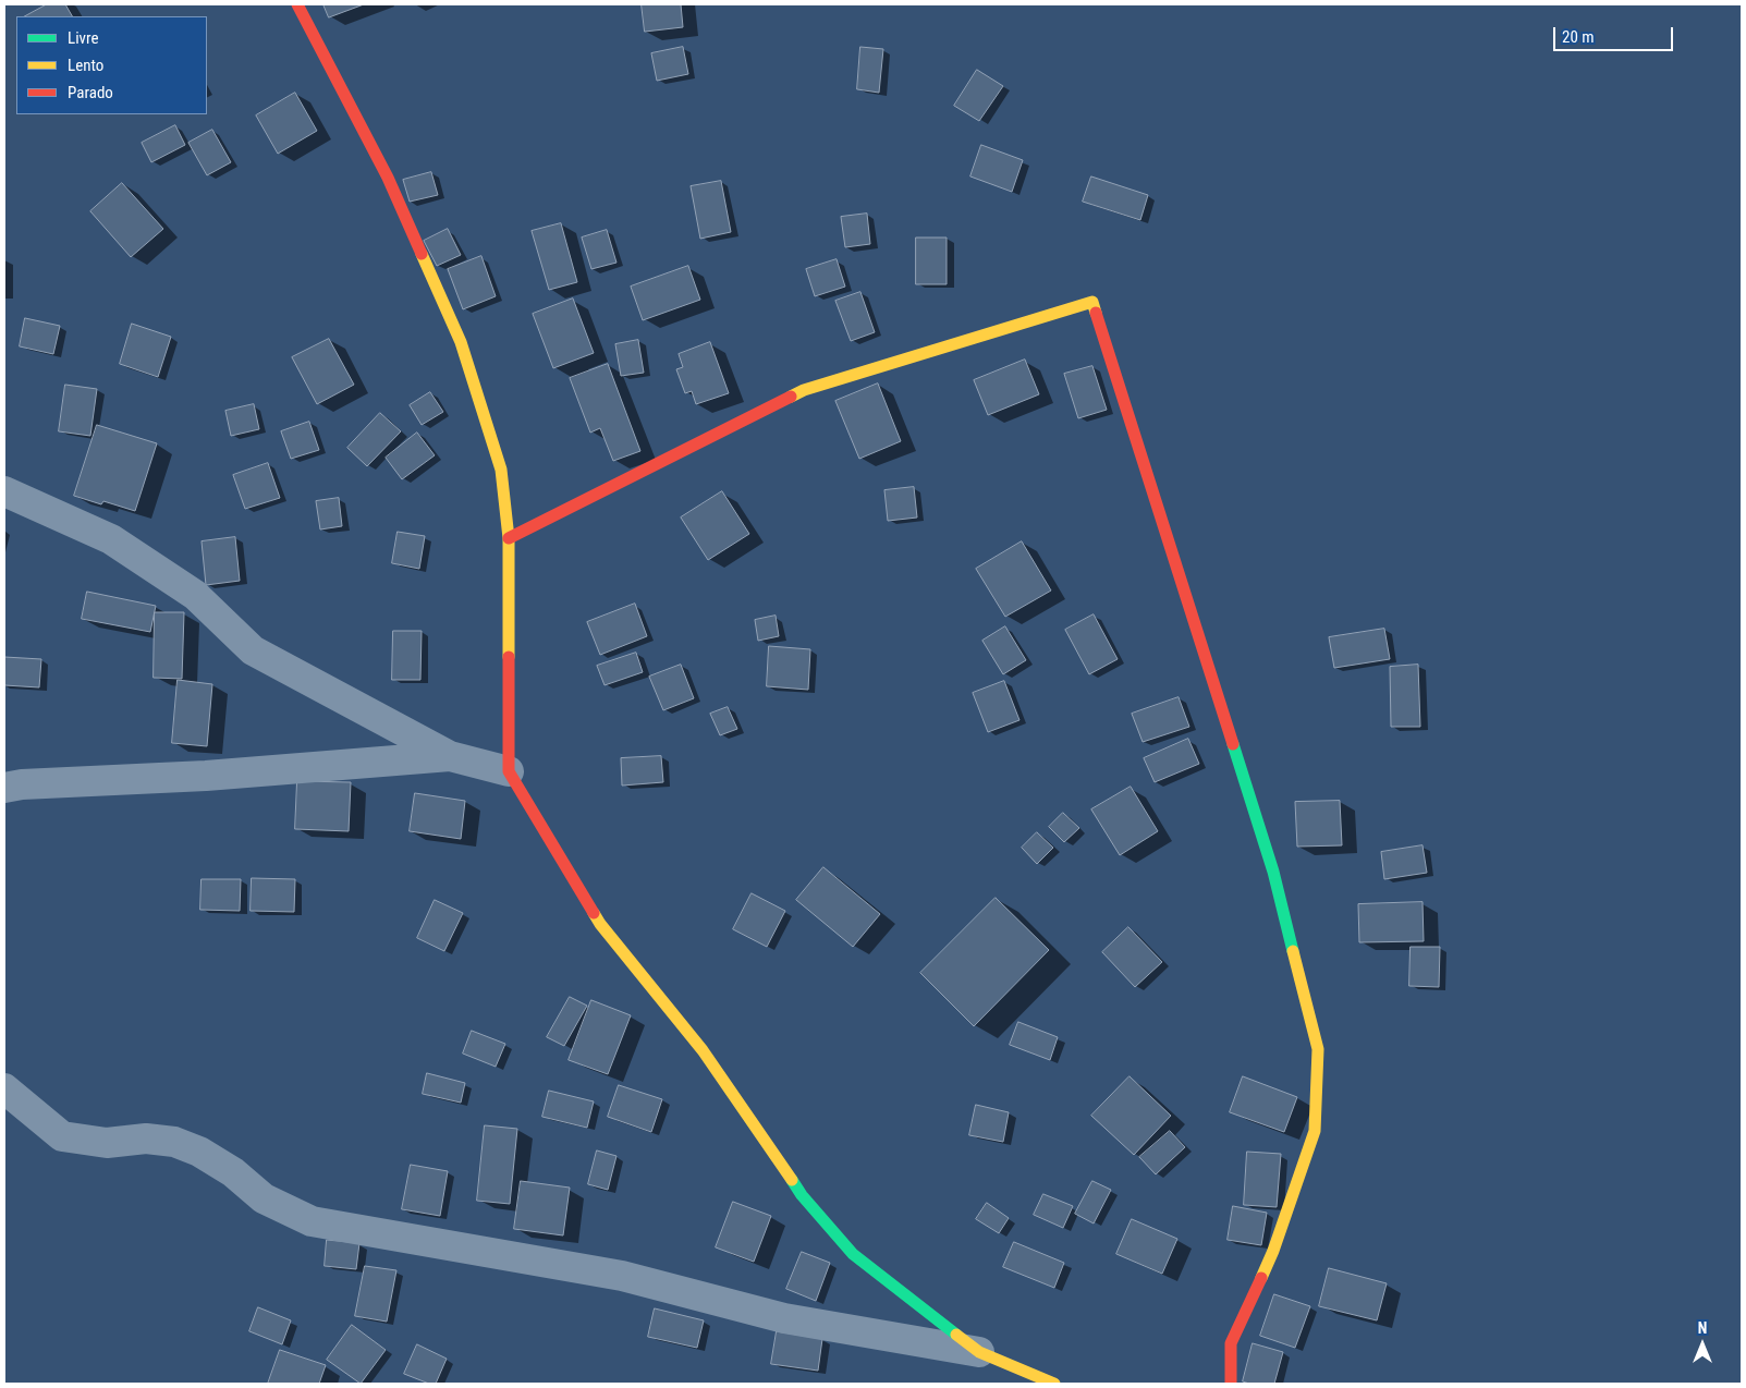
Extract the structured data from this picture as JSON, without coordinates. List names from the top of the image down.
{
  "legend": ["Livre", "Lento", "Parado"],
  "scale_bar": "20 m",
  "north": "top"
}
